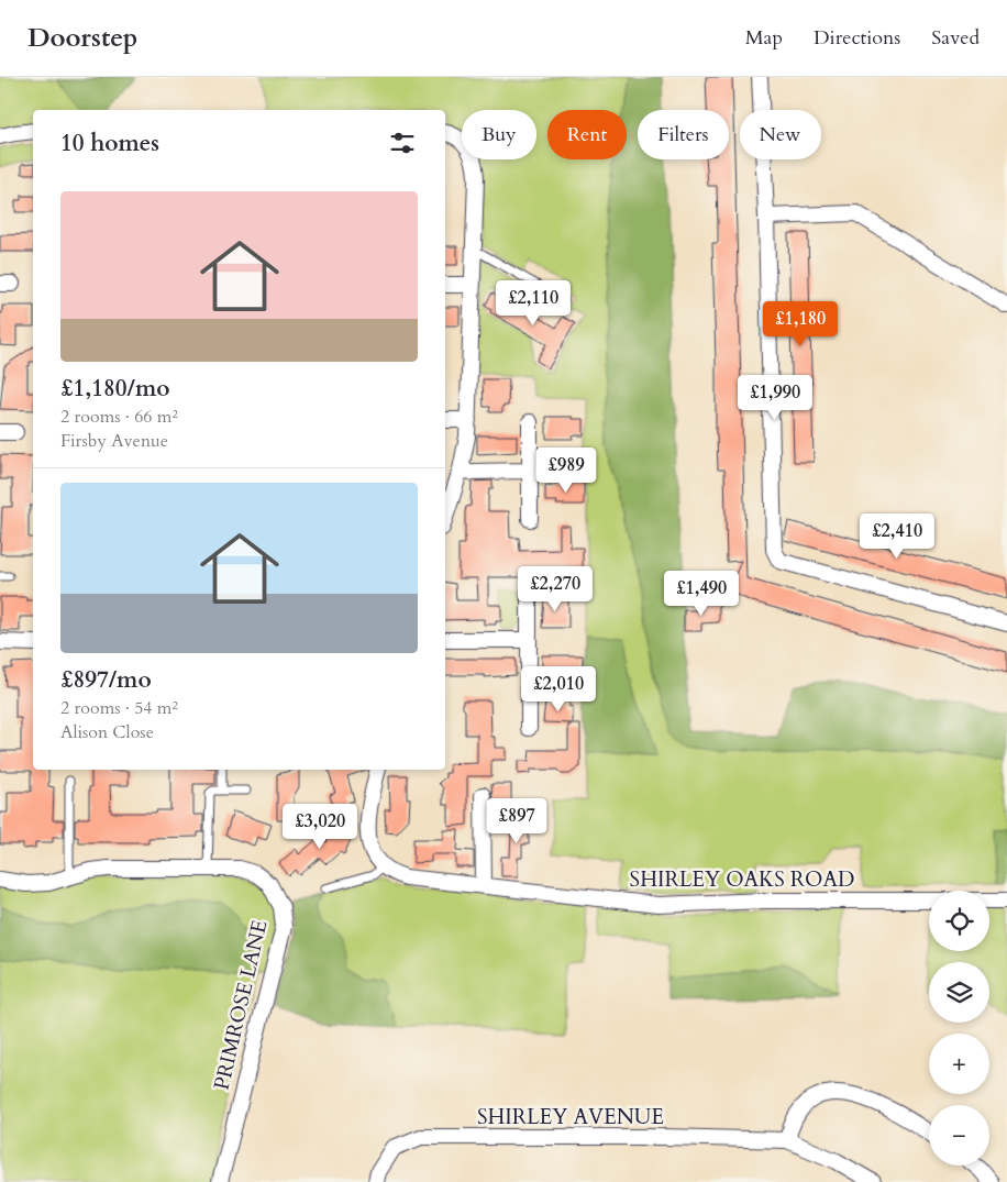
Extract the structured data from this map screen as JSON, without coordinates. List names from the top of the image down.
{
  "streets": {
    "street": ["SHIRLEY OAKS ROAD", "PRIMROSE LANE", "SHIRLEY AVENUE"]
  },
  "page": {
    "header": "Doorstep",
    "nav": ["Map", "Directions", "Saved"],
    "chip": [
      "Buy",
      "Rent",
      "Filters",
      "New"
    ],
    "heading": "10 homes",
    "list": [
      {
        "name": "£1,180/mo",
        "note": "2 rooms · 66 m² · Firsby Avenue"
      },
      {
        "name": "£897/mo",
        "note": "2 rooms · 54 m² · Alison Close"
      }
    ],
    "price": [
      "£2,110",
      "£1,180",
      "£1,990",
      "£989",
      "£2,410",
      "£2,270",
      "£1,490",
      "£2,010",
      "£897",
      "£3,020"
    ],
    "map_buttons": ["+", "−"]
  }
}
